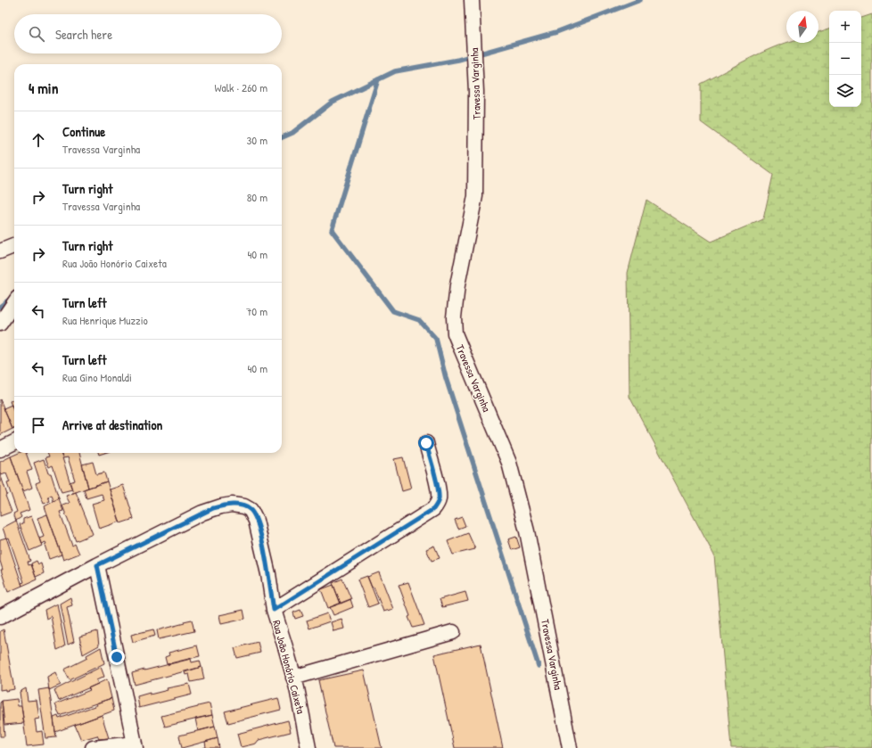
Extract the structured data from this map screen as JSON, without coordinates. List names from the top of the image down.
{
  "streets": {
    "street": ["Travessa Varginha", "Rua João Honório Caixeta"]
  },
  "north": "top",
  "page": {
    "map_buttons": ["+", "−"],
    "search": "Search here",
    "heading": ["4 min", "Walk · 260 m"],
    "list": [
      ["Continue", "Travessa Varginha", "30 m"],
      ["Turn right", "Travessa Varginha", "80 m"],
      ["Turn right", "Rua João Honório Caixeta", "40 m"],
      ["Turn left", "Rua Henrique Muzzio", "70 m"],
      ["Turn left", "Rua Gino Monaldi", "40 m"],
      "Arrive at destination"
    ]
  }
}
